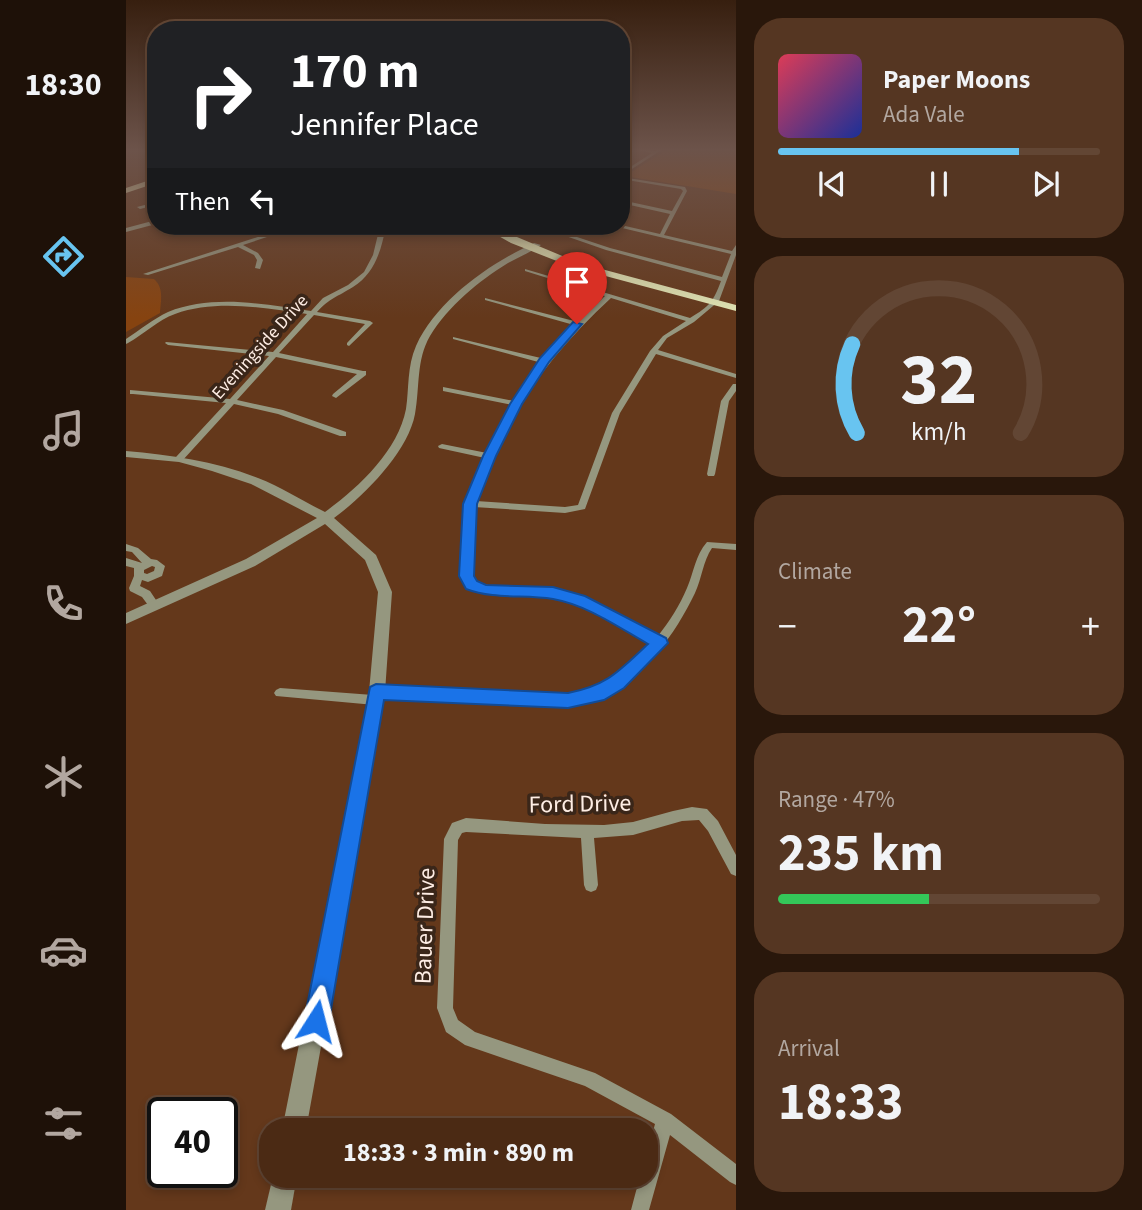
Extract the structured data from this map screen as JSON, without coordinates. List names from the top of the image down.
{
  "streets": {
    "street": ["Eveningside Drive", "Ford Drive", "Bauer Drive"]
  },
  "crossings": [
    ["Ford Drive", "Bauer Drive"]
  ],
  "page": {
    "tabs": "18:30",
    "turn": ["170 m", "Jennifer Place"],
    "song": ["Paper Moons", "Ada Vale"],
    "then": "Then",
    "tile": [
      "Climate",
      ["Range · 47%", "235 km"],
      ["Arrival", "18:33"]
    ],
    "heat": ["−", "22°", "+"],
    "limit": "40",
    "trip": "18:33 · 3 min · 890 m",
    "gauge": ["32", "km/h"]
  }
}
